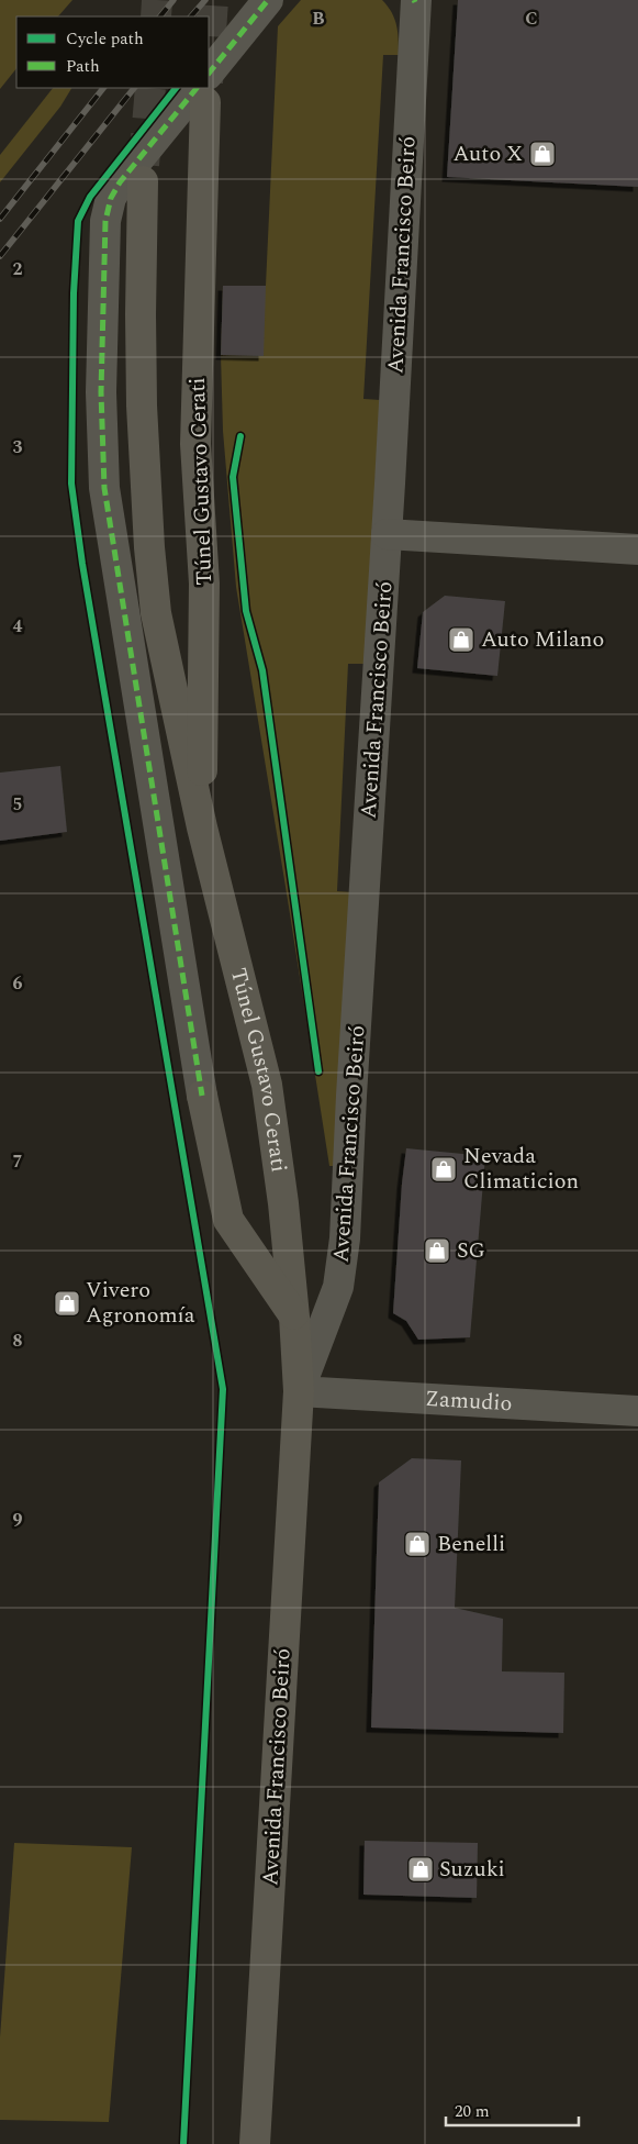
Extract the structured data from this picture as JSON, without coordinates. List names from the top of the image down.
{
  "streets": {
    "main road": ["Avenida Francisco Beiró", "Túnel Gustavo Cerati"],
    "street": ["Zamudio"]
  },
  "crossings": [
    ["Avenida Francisco Beiró", "Túnel Gustavo Cerati"],
    ["Avenida Francisco Beiró", "Zamudio"]
  ],
  "places": {
    "shop": [
      "Auto X",
      "Auto Milano",
      "Nevada Climaticion",
      "SG",
      "Vivero Agronomía",
      "Benelli",
      "Suzuki"
    ]
  },
  "legend": ["Cycle path", "Path"],
  "scale_bar": "20 m",
  "grid": {
    "columns": ["B", "C"],
    "rows": [
      "2",
      "3",
      "4",
      "5",
      "6",
      "7",
      "8",
      "9"
    ]
  }
}
